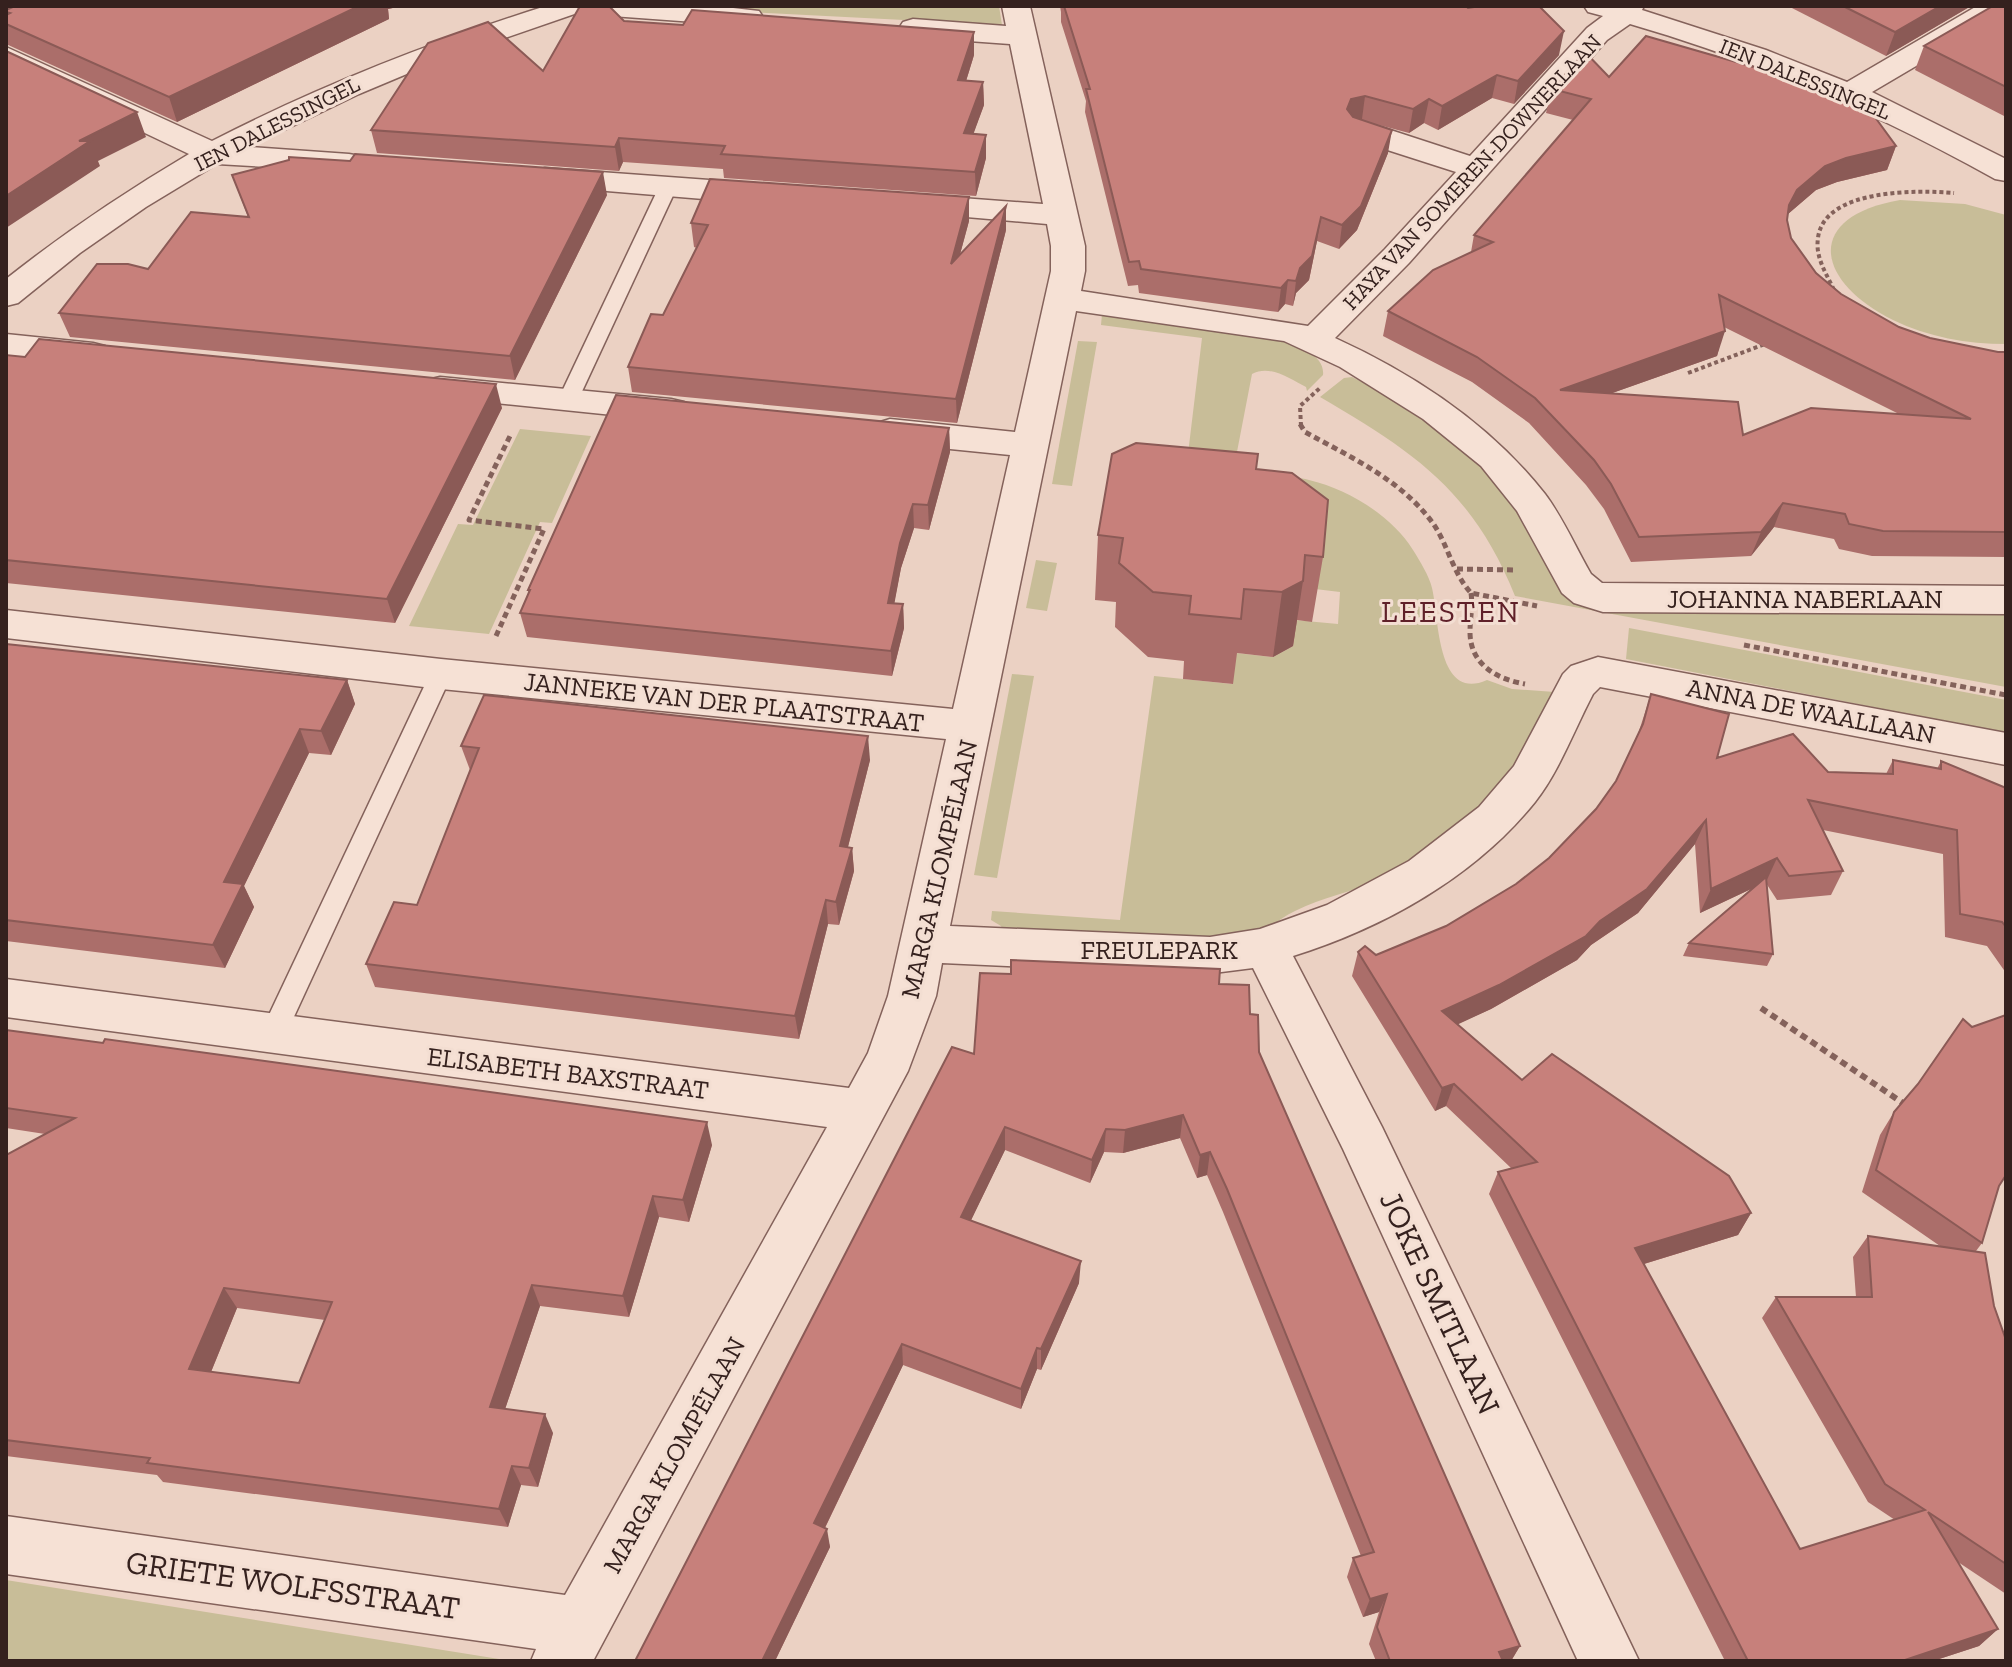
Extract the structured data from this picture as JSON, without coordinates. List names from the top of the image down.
{
  "streets": {
    "street": [
      "IEN DALESSINGEL",
      "HAYA VAN SOMEREN-DOWNERLAAN",
      "JOHANNA NABERLAAN",
      "JANNEKE VAN DER PLAATSTRAAT",
      "ANNA DE WAALLAAN",
      "MARGA KLOMPÉLAAN",
      "FREULEPARK",
      "ELISABETH BAXSTRAAT",
      "JOKE SMITLAAN",
      "GRIETE WOLFSSTRAAT"
    ]
  },
  "crossings": [
    ["IEN DALESSINGEL", "HAYA VAN SOMEREN-DOWNERLAAN"],
    ["HAYA VAN SOMEREN-DOWNERLAAN", "JOHANNA NABERLAAN"],
    ["JANNEKE VAN DER PLAATSTRAAT", "MARGA KLOMPÉLAAN"],
    ["ANNA DE WAALLAAN", "FREULEPARK"],
    ["MARGA KLOMPÉLAAN", "FREULEPARK"],
    ["MARGA KLOMPÉLAAN", "ELISABETH BAXSTRAAT"],
    ["MARGA KLOMPÉLAAN", "GRIETE WOLFSSTRAAT"],
    ["FREULEPARK", "JOKE SMITLAAN"]
  ],
  "districts": ["LEESTEN"]
}
